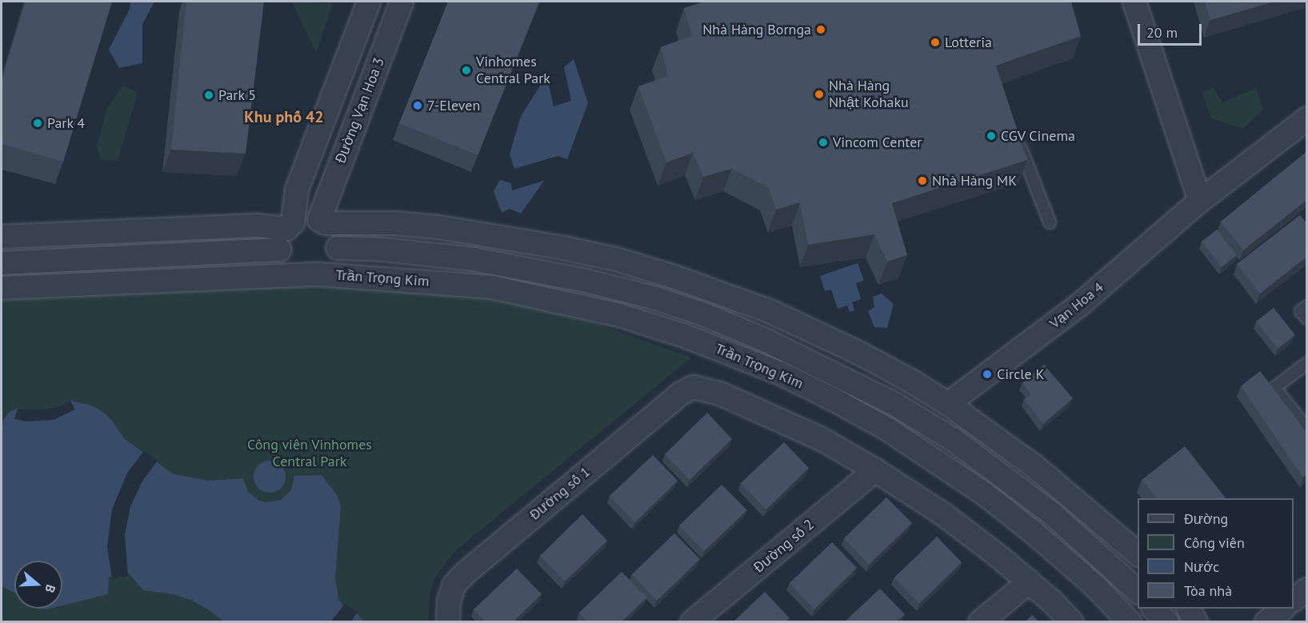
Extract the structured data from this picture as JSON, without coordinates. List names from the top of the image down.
{
  "streets": {
    "street": [
      "Đường Vạn Hoa 3",
      "Trần Trọng Kim",
      "Vạn Hoa 4",
      "Đường số 1",
      "Đường số 2"
    ]
  },
  "crossings": [
    ["Đường Vạn Hoa 3", "Trần Trọng Kim"],
    ["Đường số 1", "Đường số 2"]
  ],
  "districts": ["Khu phố 42"],
  "parks": ["Công viên Vinhomes Central Park"],
  "places": [
    "Nhà Hàng Bornga",
    "Lotteria",
    "Vinhomes Central Park",
    "Nhà Hàng Nhật Kohaku",
    "Park 5",
    "7-Eleven",
    "Park 4",
    "CGV Cinema",
    "Vincom Center",
    "Nhà Hàng MK",
    "Circle K"
  ],
  "legend": [
    "Đường",
    "Công viên",
    "Nước",
    "Tòa nhà"
  ],
  "scale_bar": "20 m",
  "north": "right"
}
